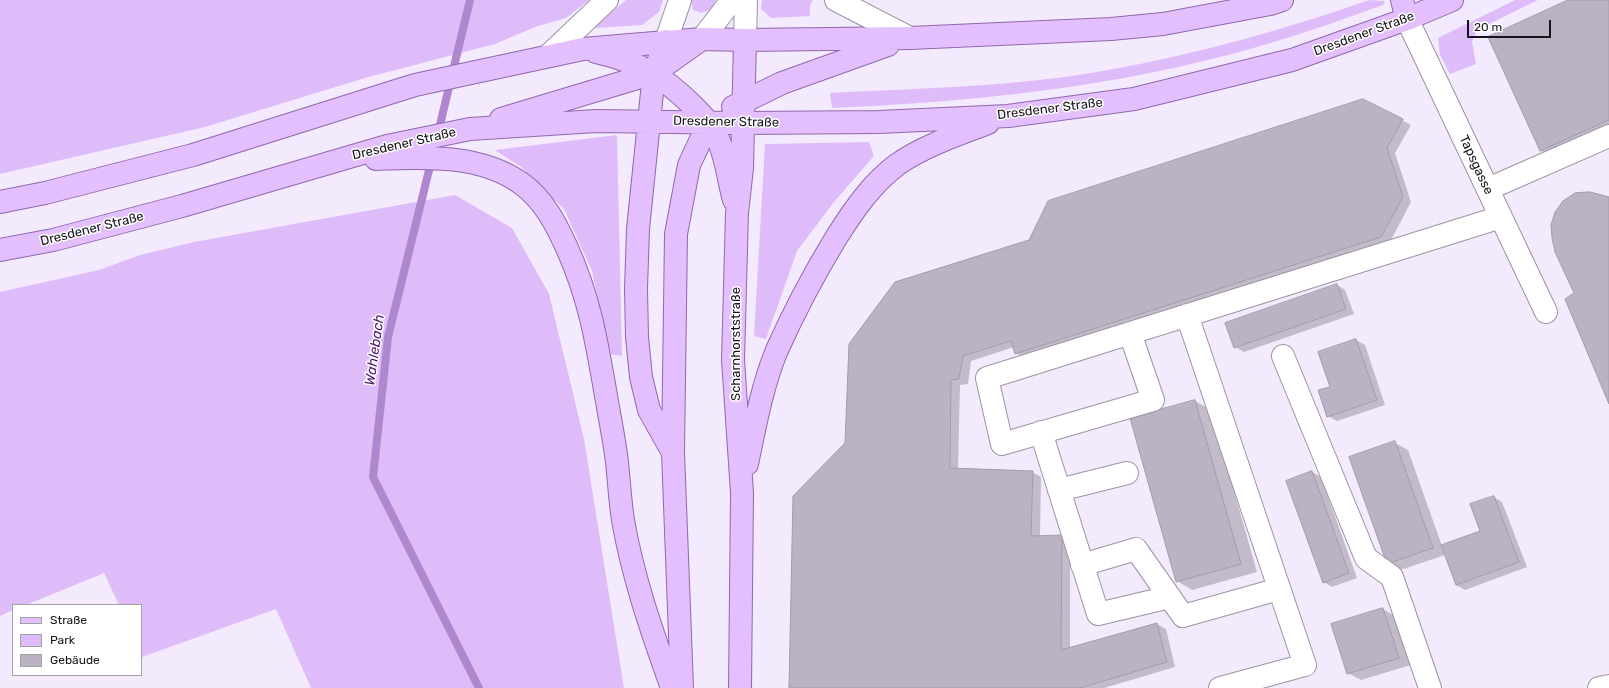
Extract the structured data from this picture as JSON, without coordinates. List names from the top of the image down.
{
  "streets": {
    "main road": ["Dresdener Straße", "Scharnhorststraße"],
    "street": ["Tapsgasse"]
  },
  "crossings": [
    ["Dresdener Straße", "Tapsgasse"],
    ["Dresdener Straße", "Scharnhorststraße"]
  ],
  "water": ["Wahlebach"],
  "legend": ["Straße", "Park", "Gebäude"],
  "scale_bar": "20 m"
}
